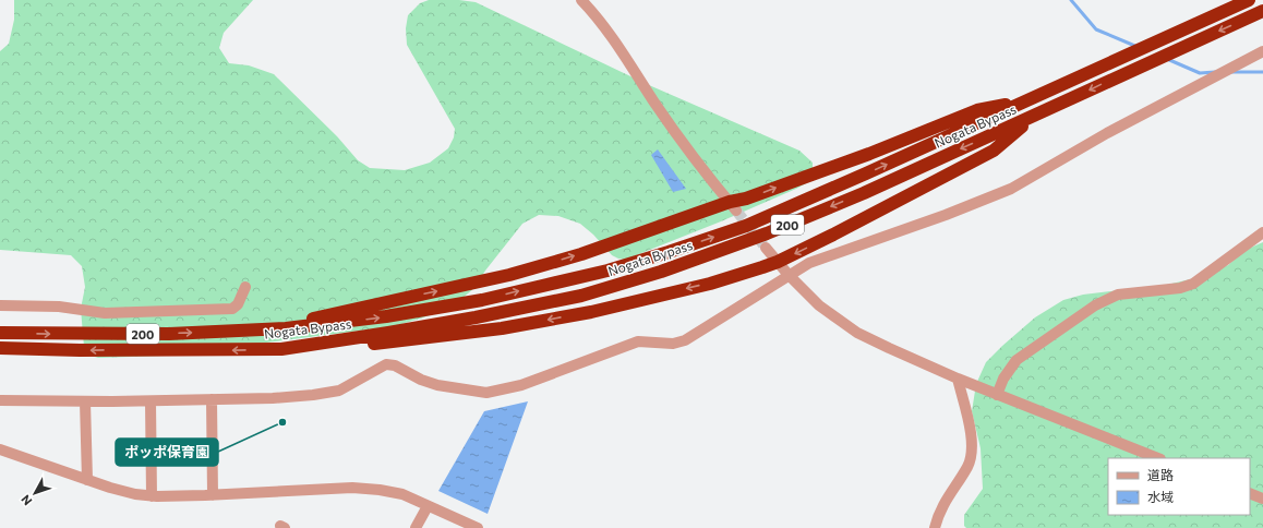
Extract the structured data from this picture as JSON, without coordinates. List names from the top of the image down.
{
  "streets": {
    "highway": ["Nogata Bypass", "200"]
  },
  "places": ["ポッポ保育園"],
  "legend": ["道路", "水域"],
  "north": "bottom left"
}
